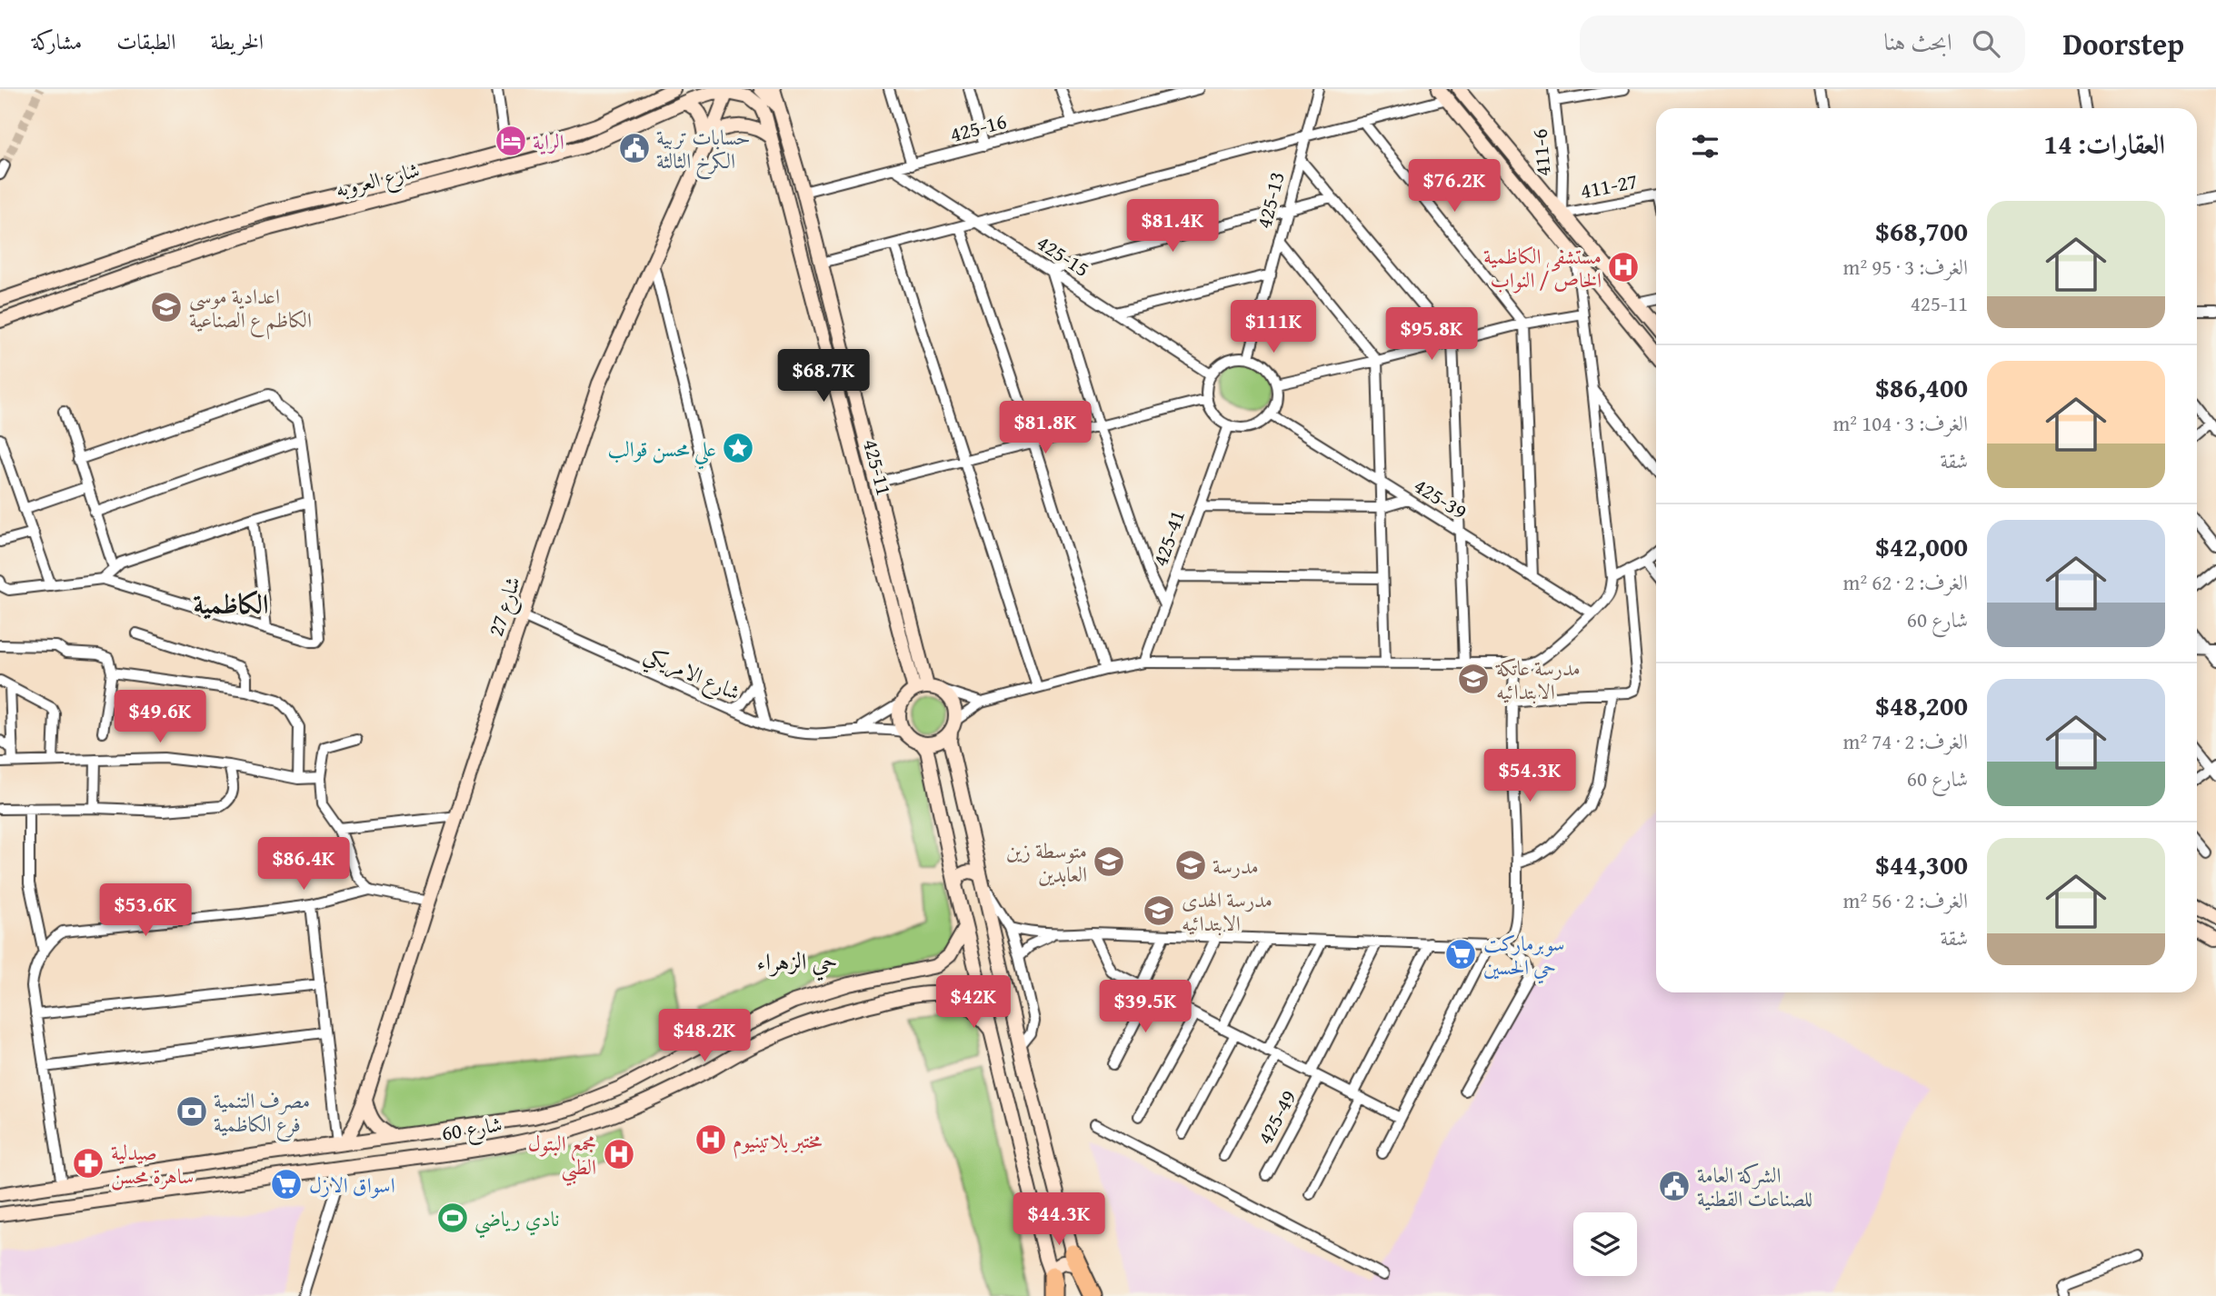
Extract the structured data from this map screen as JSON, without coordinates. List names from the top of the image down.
{
  "streets": {
    "street": [
      "425-16",
      "411-6",
      "شارع العروبه",
      "411-27",
      "425-13",
      "425-15",
      "425-11",
      "425-39",
      "425-41",
      "شارع 27",
      "شارع الامريكي",
      "425-49",
      "شارع 60"
    ]
  },
  "crossings": [
    ["425-16", "425-15"],
    ["425-16", "425-11"],
    ["411-6", "411-27"],
    ["شارع العروبه", "425-11"],
    ["شارع العروبه", "شارع 27"],
    ["425-13", "425-15"],
    ["425-13", "425-39"],
    ["425-13", "425-41"],
    ["425-15", "425-39"],
    ["425-15", "425-41"],
    ["425-11", "شارع الامريكي"],
    ["425-39", "425-41"],
    ["شارع 27", "شارع الامريكي"],
    ["شارع 27", "شارع 60"]
  ],
  "districts": ["الكاظمية", "حي الزهراء"],
  "places": {
    "hotel": ["الراية"],
    "public building": ["حسابات تربية الكرخ الثالثة", "الشركة العامة للصناعات القطنية"],
    "hospital": ["مستشفى الكاظمية الخاص / النواب", "مختبر بلاتينيوم", "مجمع البتول الطبي"],
    "school or university": [
      "اعدادية موسى الكاظم ع الصناعية",
      "مدرسة عاتكة الابتدائيه",
      "متوسطة زين العابدين",
      "مدرسة",
      "مدرسة الهدى الابتدائيه"
    ],
    "place": ["علي محسن قوالب"],
    "supermarket": ["سوبرماركت حي الحسين", "اسواق الازل"],
    "bank": ["مصرف التنمية فرع الكاظمية"],
    "pharmacy": ["صيدلية ساهرة محسن"],
    "sports": ["نادي رياضي"]
  },
  "page": {
    "header": "Doorstep",
    "search": "ابحث هنا",
    "nav": ["الخريطة", "الطبقات", "مشاركة"],
    "heading": "العقارات: 14",
    "price": [
      "$76.2K",
      "$81.4K",
      "$111K",
      "$95.8K",
      "$68.7K",
      "$81.8K",
      "$49.6K",
      "$54.3K",
      "$86.4K",
      "$53.6K",
      "$42K",
      "$39.5K",
      "$48.2K",
      "$44.3K"
    ],
    "list": [
      {
        "name": "$68,700",
        "note": "الغرف: 3 · 95 m² · 425-11"
      },
      {
        "name": "$86,400",
        "note": "الغرف: 3 · 104 m² · شقة"
      },
      {
        "name": "$42,000",
        "note": "الغرف: 2 · 62 m² · شارع 60"
      },
      {
        "name": "$48,200",
        "note": "الغرف: 2 · 74 m² · شارع 60"
      },
      {
        "name": "$44,300",
        "note": "الغرف: 2 · 56 m² · شقة"
      }
    ]
  }
}
